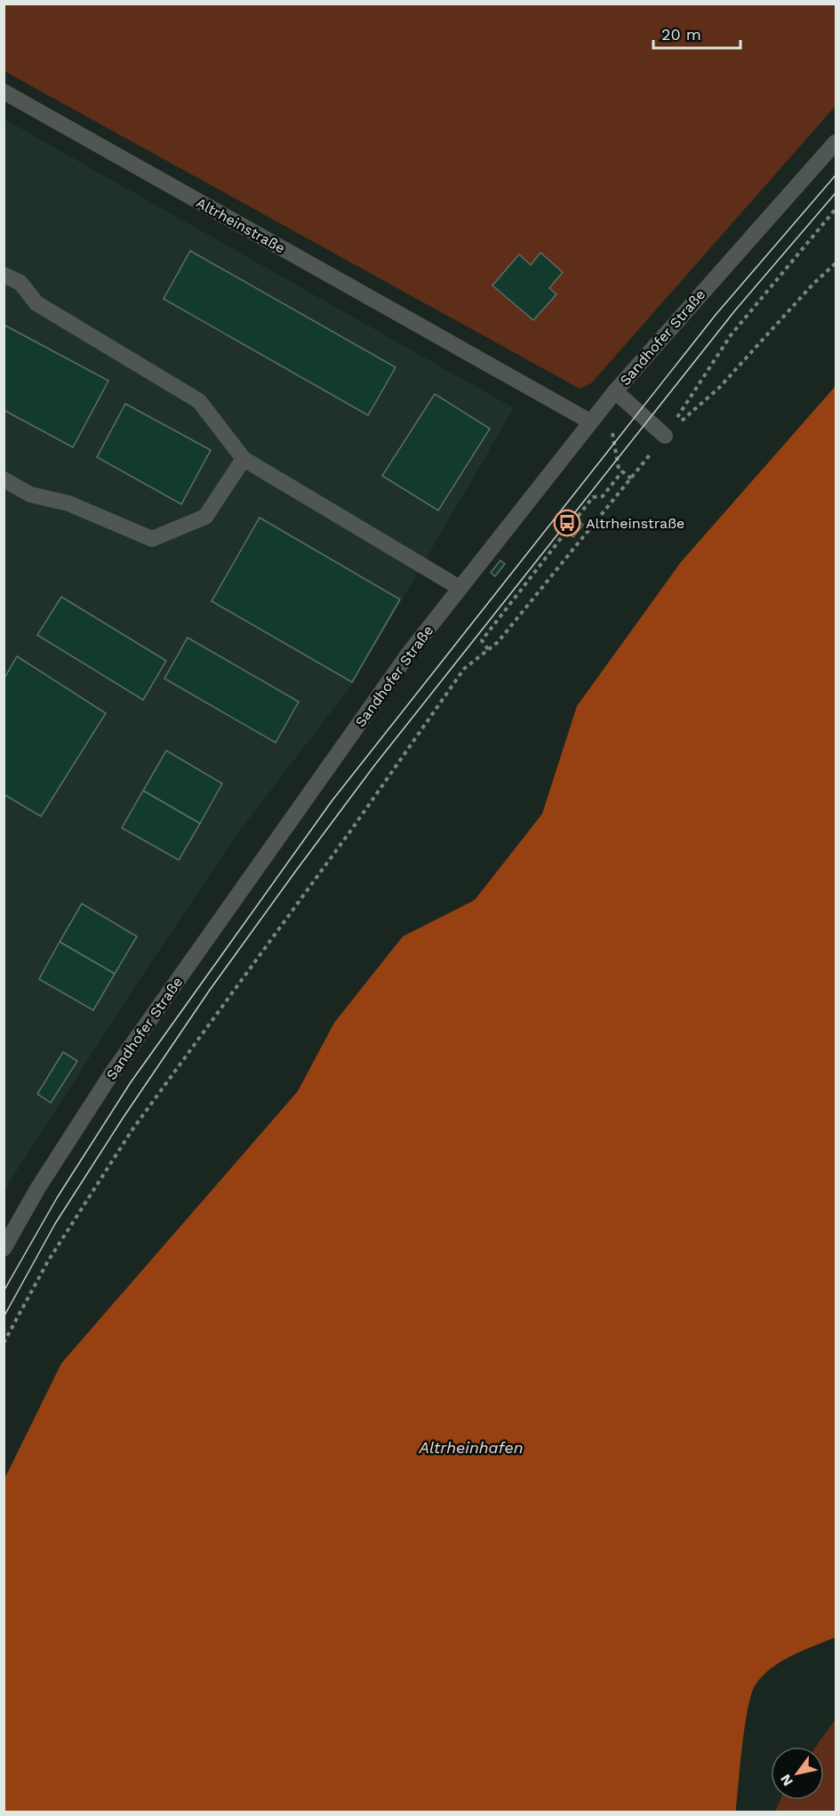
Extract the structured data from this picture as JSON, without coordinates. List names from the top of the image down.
{
  "streets": {
    "street": ["Altrheinstraße", "Sandhofer Straße"]
  },
  "crossings": [
    ["Altrheinstraße", "Sandhofer Straße"]
  ],
  "water": ["Altrheinhafen"],
  "places": {
    "bus stop": ["Altrheinstraße"]
  },
  "scale_bar": "20 m",
  "north": "bottom left"
}
